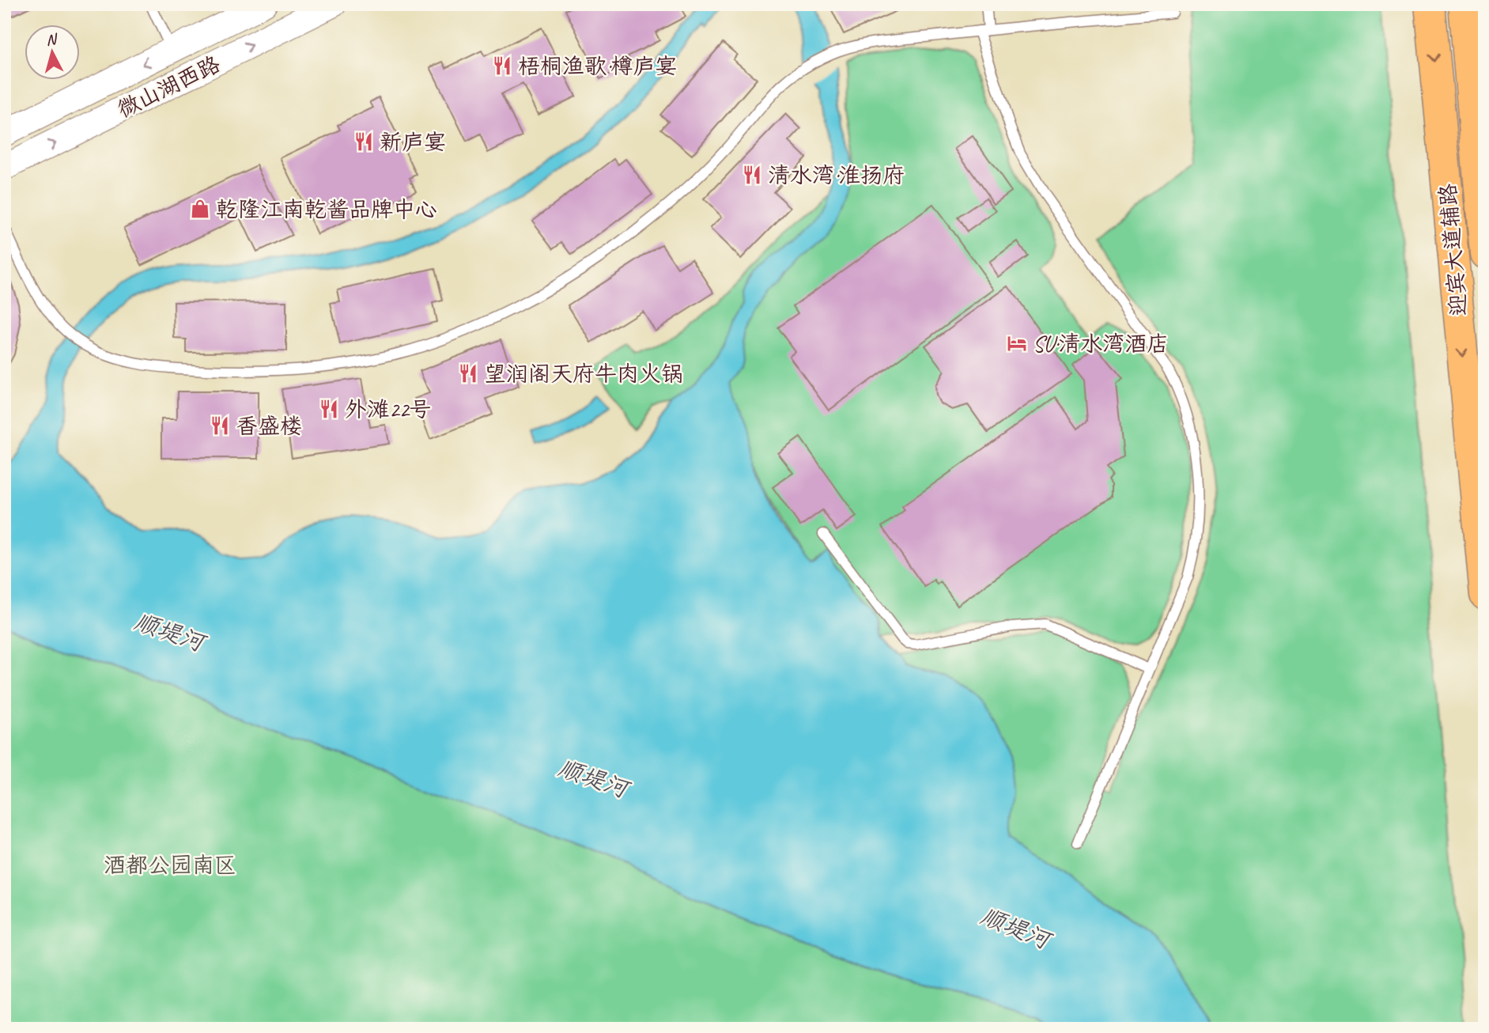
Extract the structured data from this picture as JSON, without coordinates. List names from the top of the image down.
{
  "streets": {
    "main road": ["迎宾大道辅路"],
    "street": ["微山湖西路"]
  },
  "water": ["顺堤河"],
  "parks": ["酒都公园南区"],
  "places": {
    "restaurant": [
      "梧桐渔歌·樽庐宴",
      "新庐宴",
      "清水湾·淮扬府",
      "望润阁天府牛肉火锅",
      "外滩22号",
      "香盛楼"
    ],
    "shop": ["乾隆江南乾酱品牌中心"],
    "hotel": ["SU·清水湾酒店"]
  },
  "north": "top"
}
